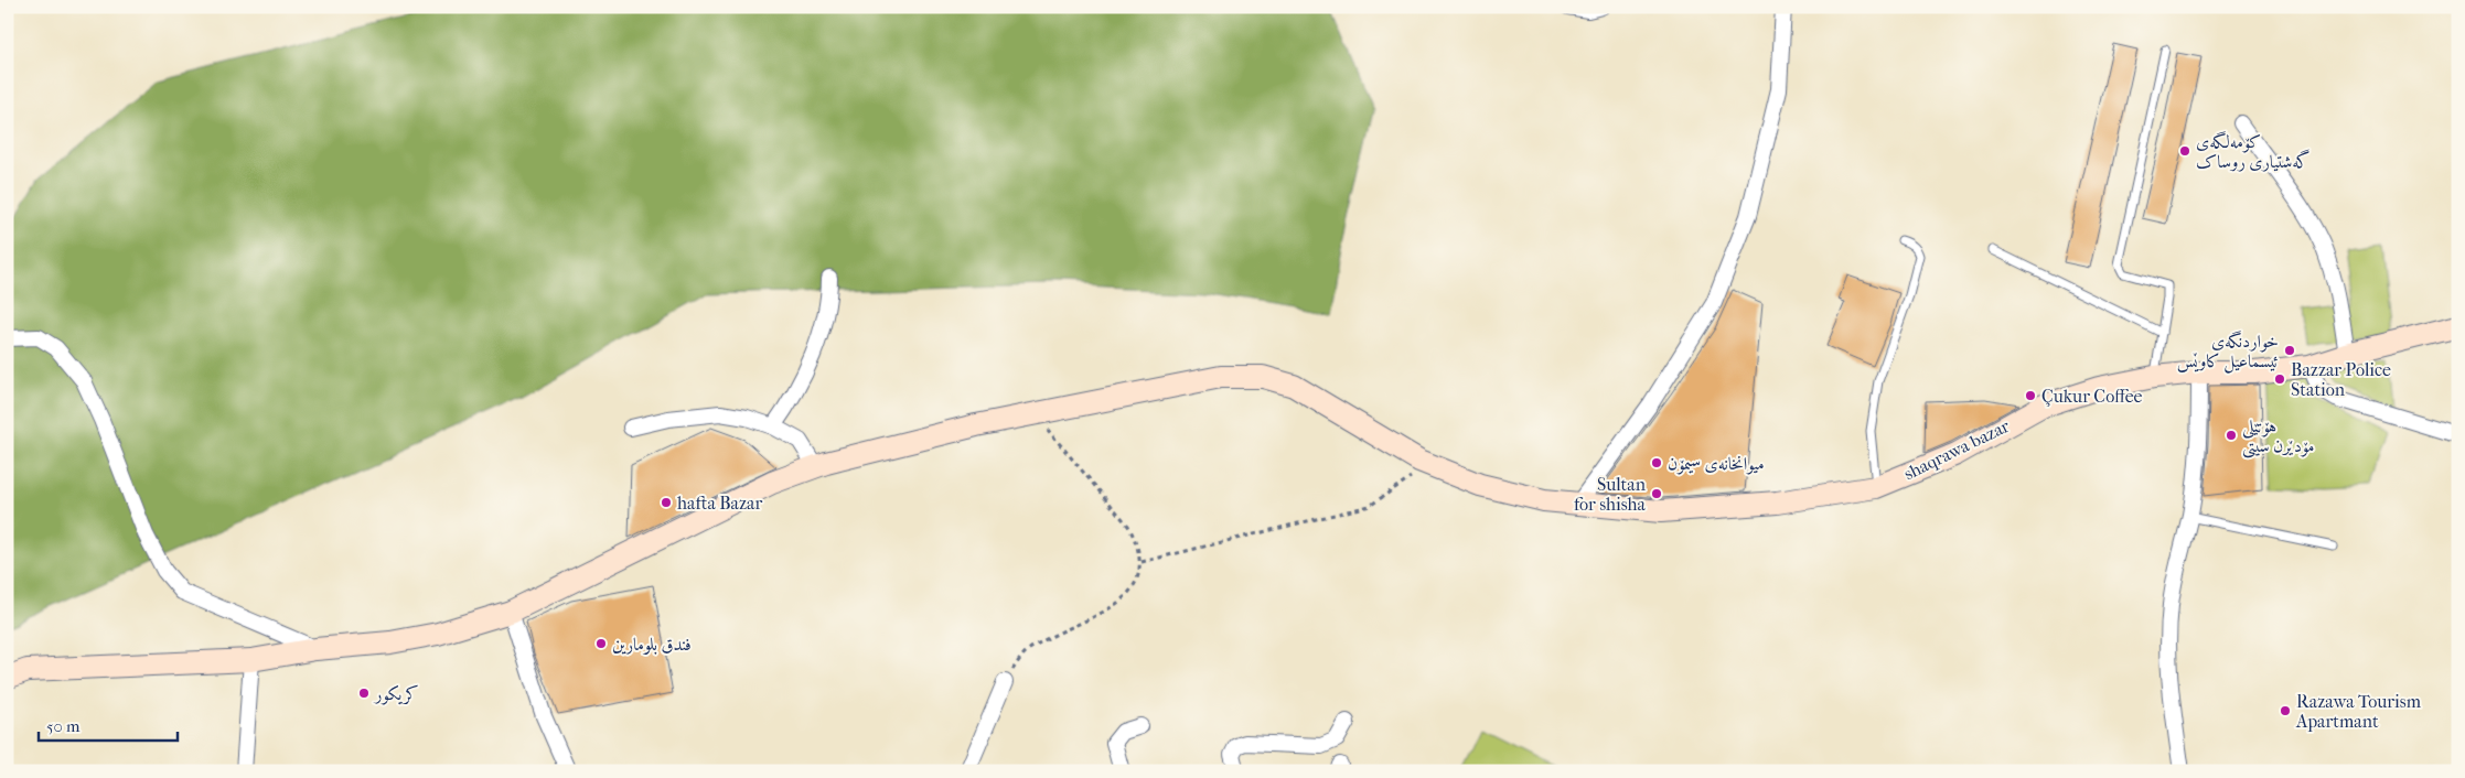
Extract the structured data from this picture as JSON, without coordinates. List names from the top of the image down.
{
  "streets": {
    "street": ["shaqrawa bazar"]
  },
  "places": [
    "کۆمەلگەی گەشتیاری روساک",
    "خواردنگەی ئیسماعیل کاوێس",
    "Bazzar Police Station",
    "Çukur Coffee",
    "هۆتێلی مۆدێرن سیتی",
    "میوانخانەی سیمۆن",
    "Sultan for shisha",
    "hafta Bazar",
    "فندق بلومارين",
    "کریکور",
    "Razawa Tourism Apartmant"
  ],
  "scale_bar": "50 m"
}
